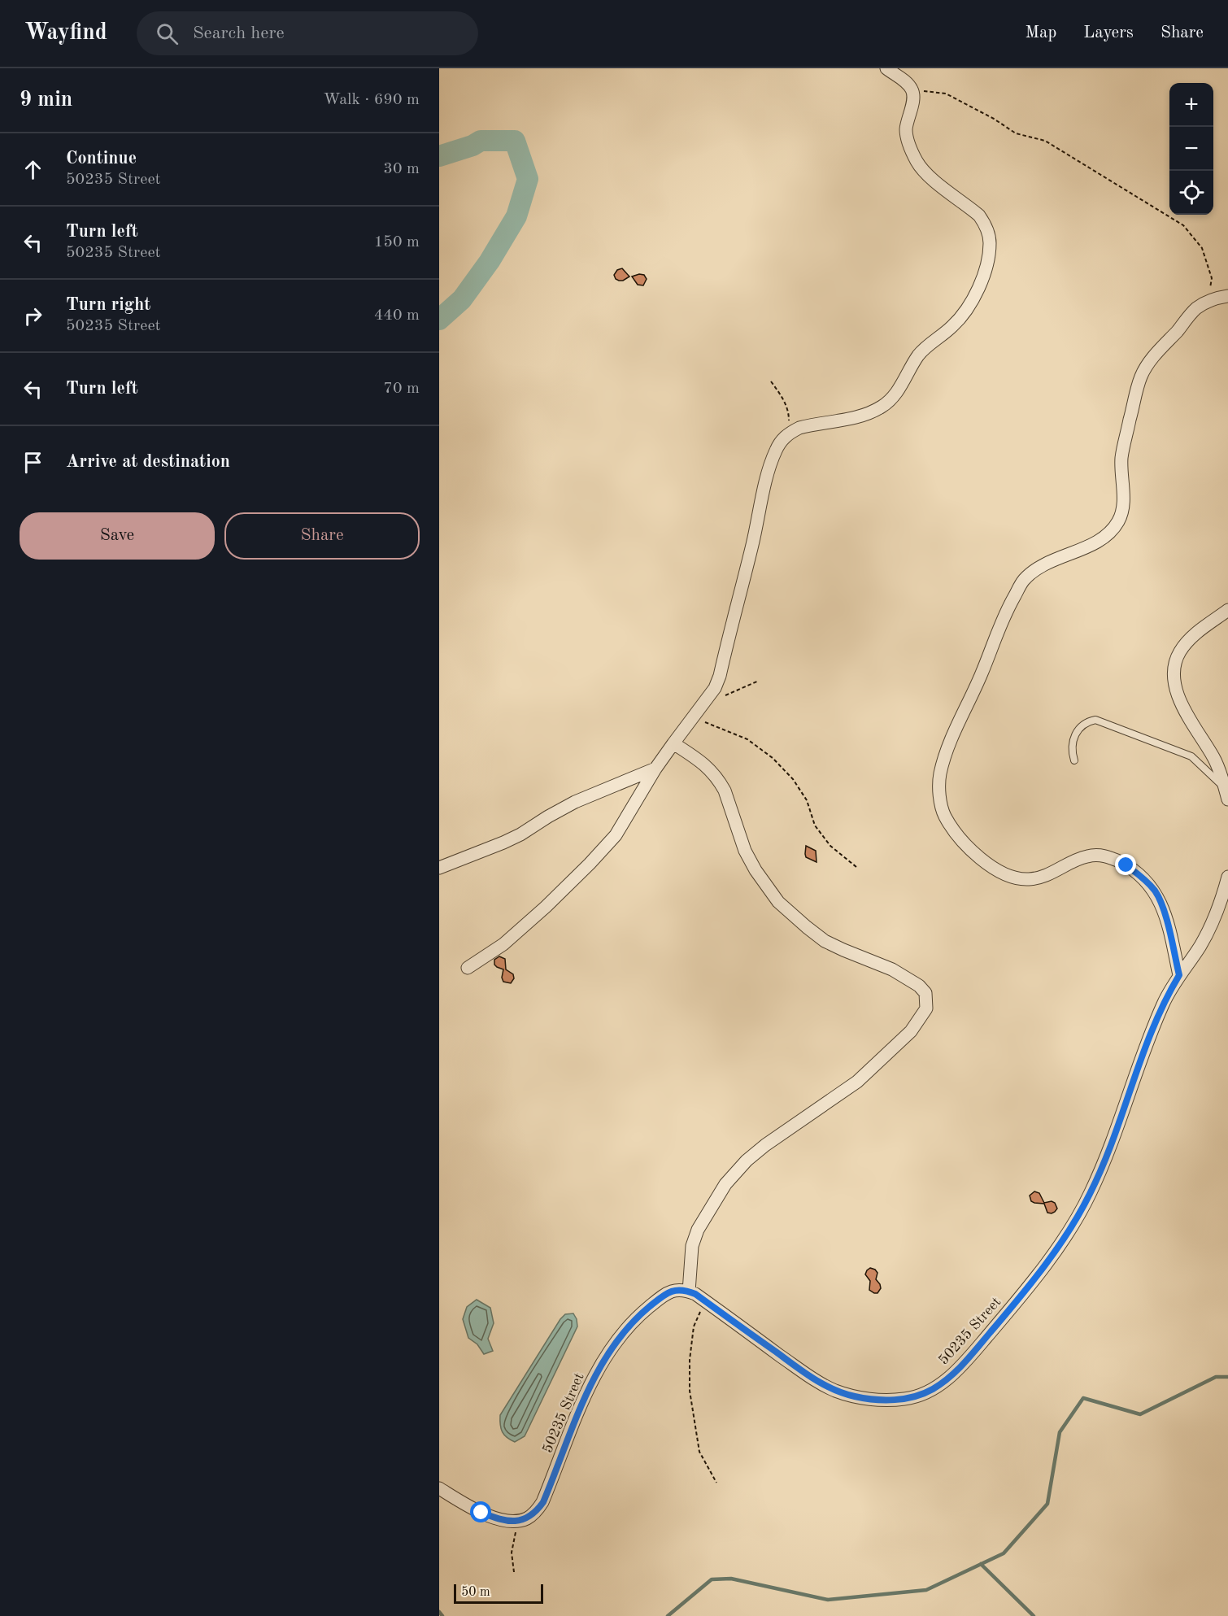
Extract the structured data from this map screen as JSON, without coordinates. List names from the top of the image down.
{
  "streets": {
    "street": ["50235 Street"]
  },
  "scale_bar": "50 m",
  "page": {
    "header": "Wayfind",
    "search": "Search here",
    "nav": ["Map", "Layers", "Share"],
    "heading": ["9 min", "Walk · 690 m"],
    "map_buttons": ["+", "−"],
    "list": [
      ["Continue", "50235 Street", "30 m"],
      ["Turn left", "50235 Street", "150 m"],
      ["Turn right", "50235 Street", "440 m"],
      ["Turn left", "70 m"],
      "Arrive at destination"
    ],
    "buttons": ["Save", "Share"],
    "scale": "50 m"
  }
}
